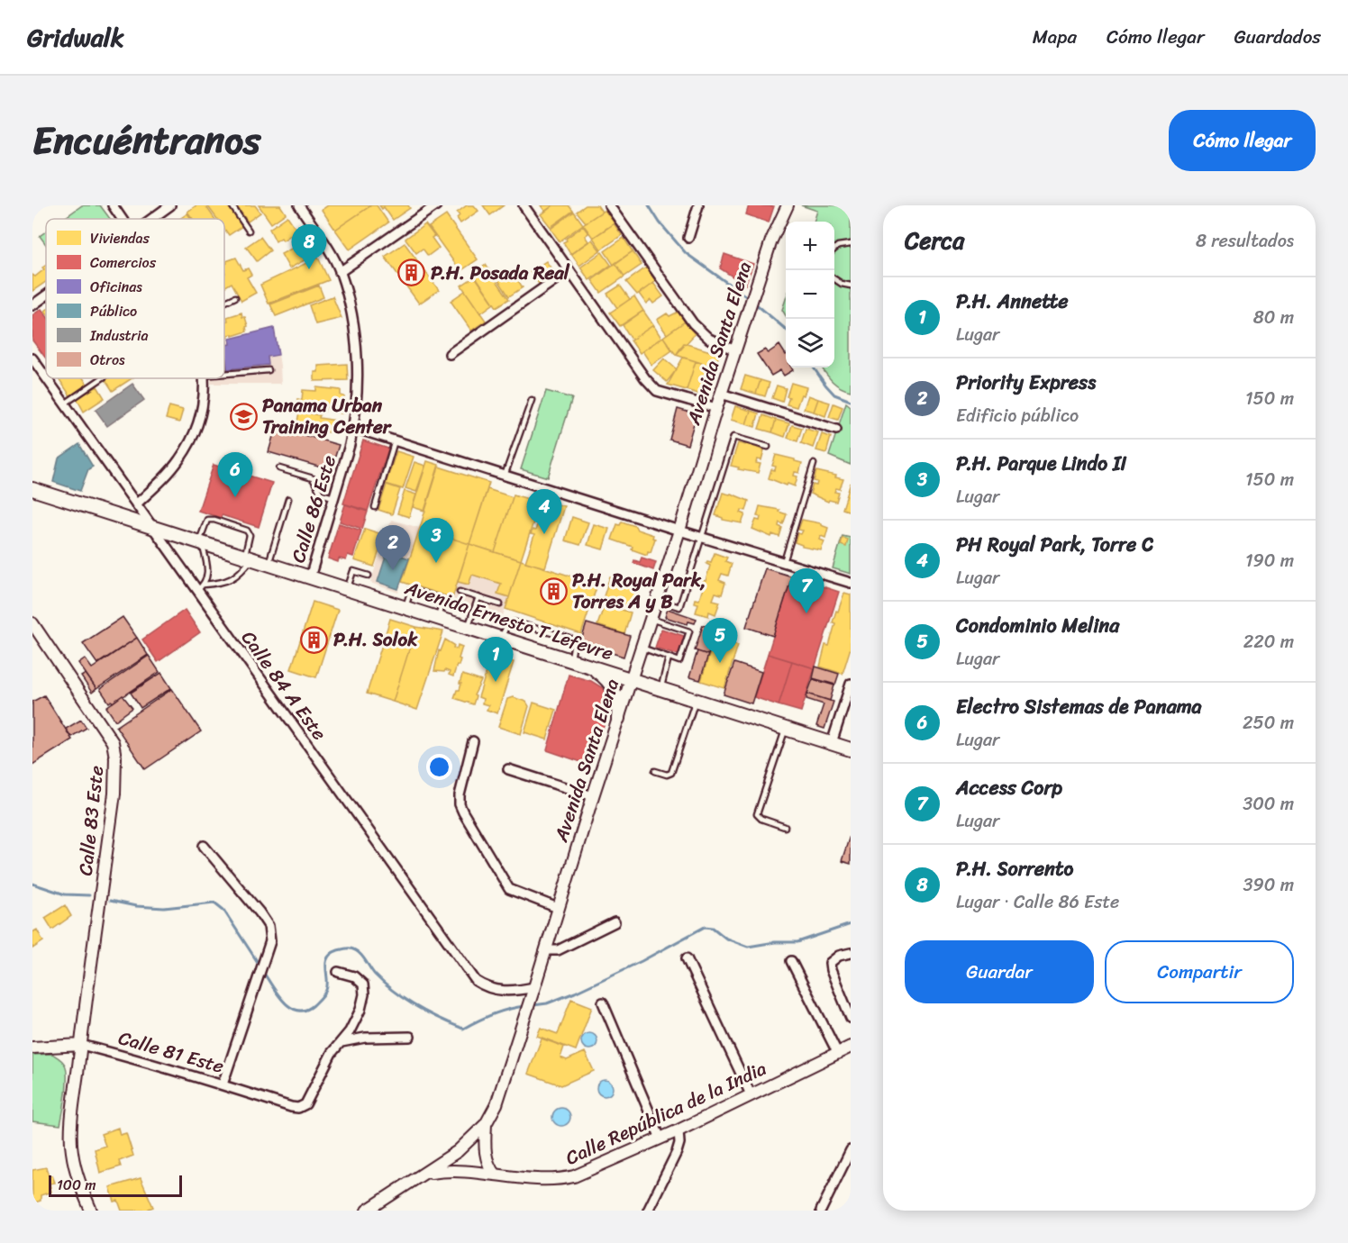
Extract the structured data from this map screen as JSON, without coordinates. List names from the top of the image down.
{
  "streets": {
    "main road": ["Avenida Ernesto T Lefevre"],
    "street": [
      "Avenida Santa Elena",
      "Calle 86 Este",
      "Calle 84 A Este",
      "Calle 83 Este",
      "Calle 81 Este",
      "Calle República de la India"
    ]
  },
  "crossings": [
    ["Avenida Santa Elena", "Avenida Ernesto T Lefevre"],
    ["Avenida Santa Elena", "Calle 84 A Este"],
    ["Avenida Santa Elena", "Calle República de la India"],
    ["Calle 86 Este", "Avenida Ernesto T Lefevre"],
    ["Avenida Ernesto T Lefevre", "Calle 84 A Este"],
    ["Calle 83 Este", "Calle 81 Este"]
  ],
  "places": {
    "building": ["P.H. Posada Real", "P.H. Royal Park, Torres A y B", "P.H. Solok"],
    "school or university": ["Panama Urban Training Center"]
  },
  "legend": [
    "Viviendas",
    "Comercios",
    "Oficinas",
    "Público",
    "Industria",
    "Otros"
  ],
  "scale_bar": "100 m",
  "page": {
    "header": "Gridwalk",
    "nav": ["Mapa", "Cómo llegar", "Guardados"],
    "title": "Encuéntranos",
    "buttons": [
      "Cómo llegar",
      ["Guardar", "Compartir"]
    ],
    "heading": ["Cerca", "8 resultados"],
    "map_buttons": ["+", "−"],
    "pins": [
      "8",
      "6",
      "4",
      "3",
      "2",
      "7",
      "5",
      "1"
    ],
    "list": [
      {
        "mark": "1",
        "name": "P.H. Annette",
        "note": "Lugar",
        "value": "80 m"
      },
      {
        "mark": "2",
        "name": "Priority Express",
        "note": "Edificio público",
        "value": "150 m"
      },
      {
        "mark": "3",
        "name": "P.H. Parque Lindo II",
        "note": "Lugar",
        "value": "150 m"
      },
      {
        "mark": "4",
        "name": "PH Royal Park, Torre C",
        "note": "Lugar",
        "value": "190 m"
      },
      {
        "mark": "5",
        "name": "Condominio Melina",
        "note": "Lugar",
        "value": "220 m"
      },
      {
        "mark": "6",
        "name": "Electro Sistemas de Panama",
        "note": "Lugar",
        "value": "250 m"
      },
      {
        "mark": "7",
        "name": "Access Corp",
        "note": "Lugar",
        "value": "300 m"
      },
      {
        "mark": "8",
        "name": "P.H. Sorrento",
        "note": "Lugar · Calle 86 Este",
        "value": "390 m"
      }
    ],
    "scale": "100 m"
  }
}
